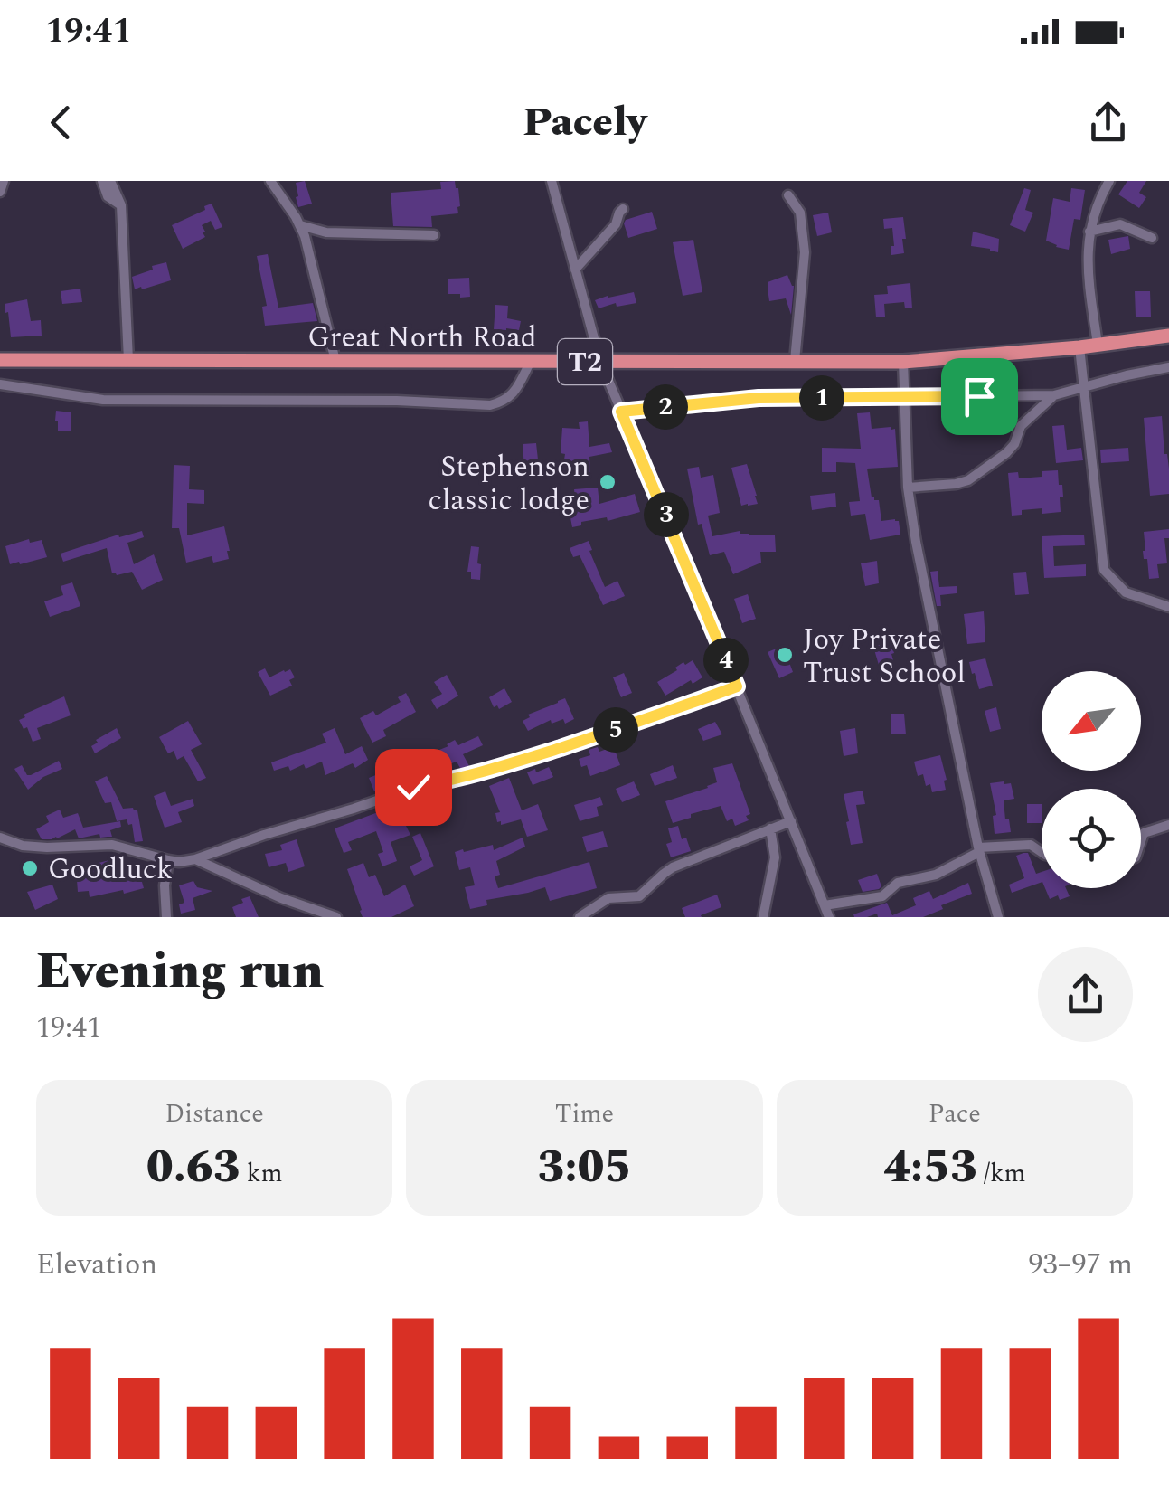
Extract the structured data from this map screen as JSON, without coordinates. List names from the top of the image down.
{
  "streets": {
    "highway": ["Great North Road", "T2"]
  },
  "places": ["Stephenson classic lodge", "Joy Private Trust School", "Goodluck"],
  "north": "bottom left",
  "page": {
    "status": "19:41",
    "header": "Pacely",
    "pins": [
      "1",
      "2",
      "3",
      "4",
      "5"
    ],
    "heading": ["Evening run", "19:41"],
    "stats": [
      ["Distance", "0.63 km"],
      ["Time", "3:05"],
      ["Pace", "4:53 /km"]
    ],
    "chart": ["Elevation", "93–97 m"]
  }
}
